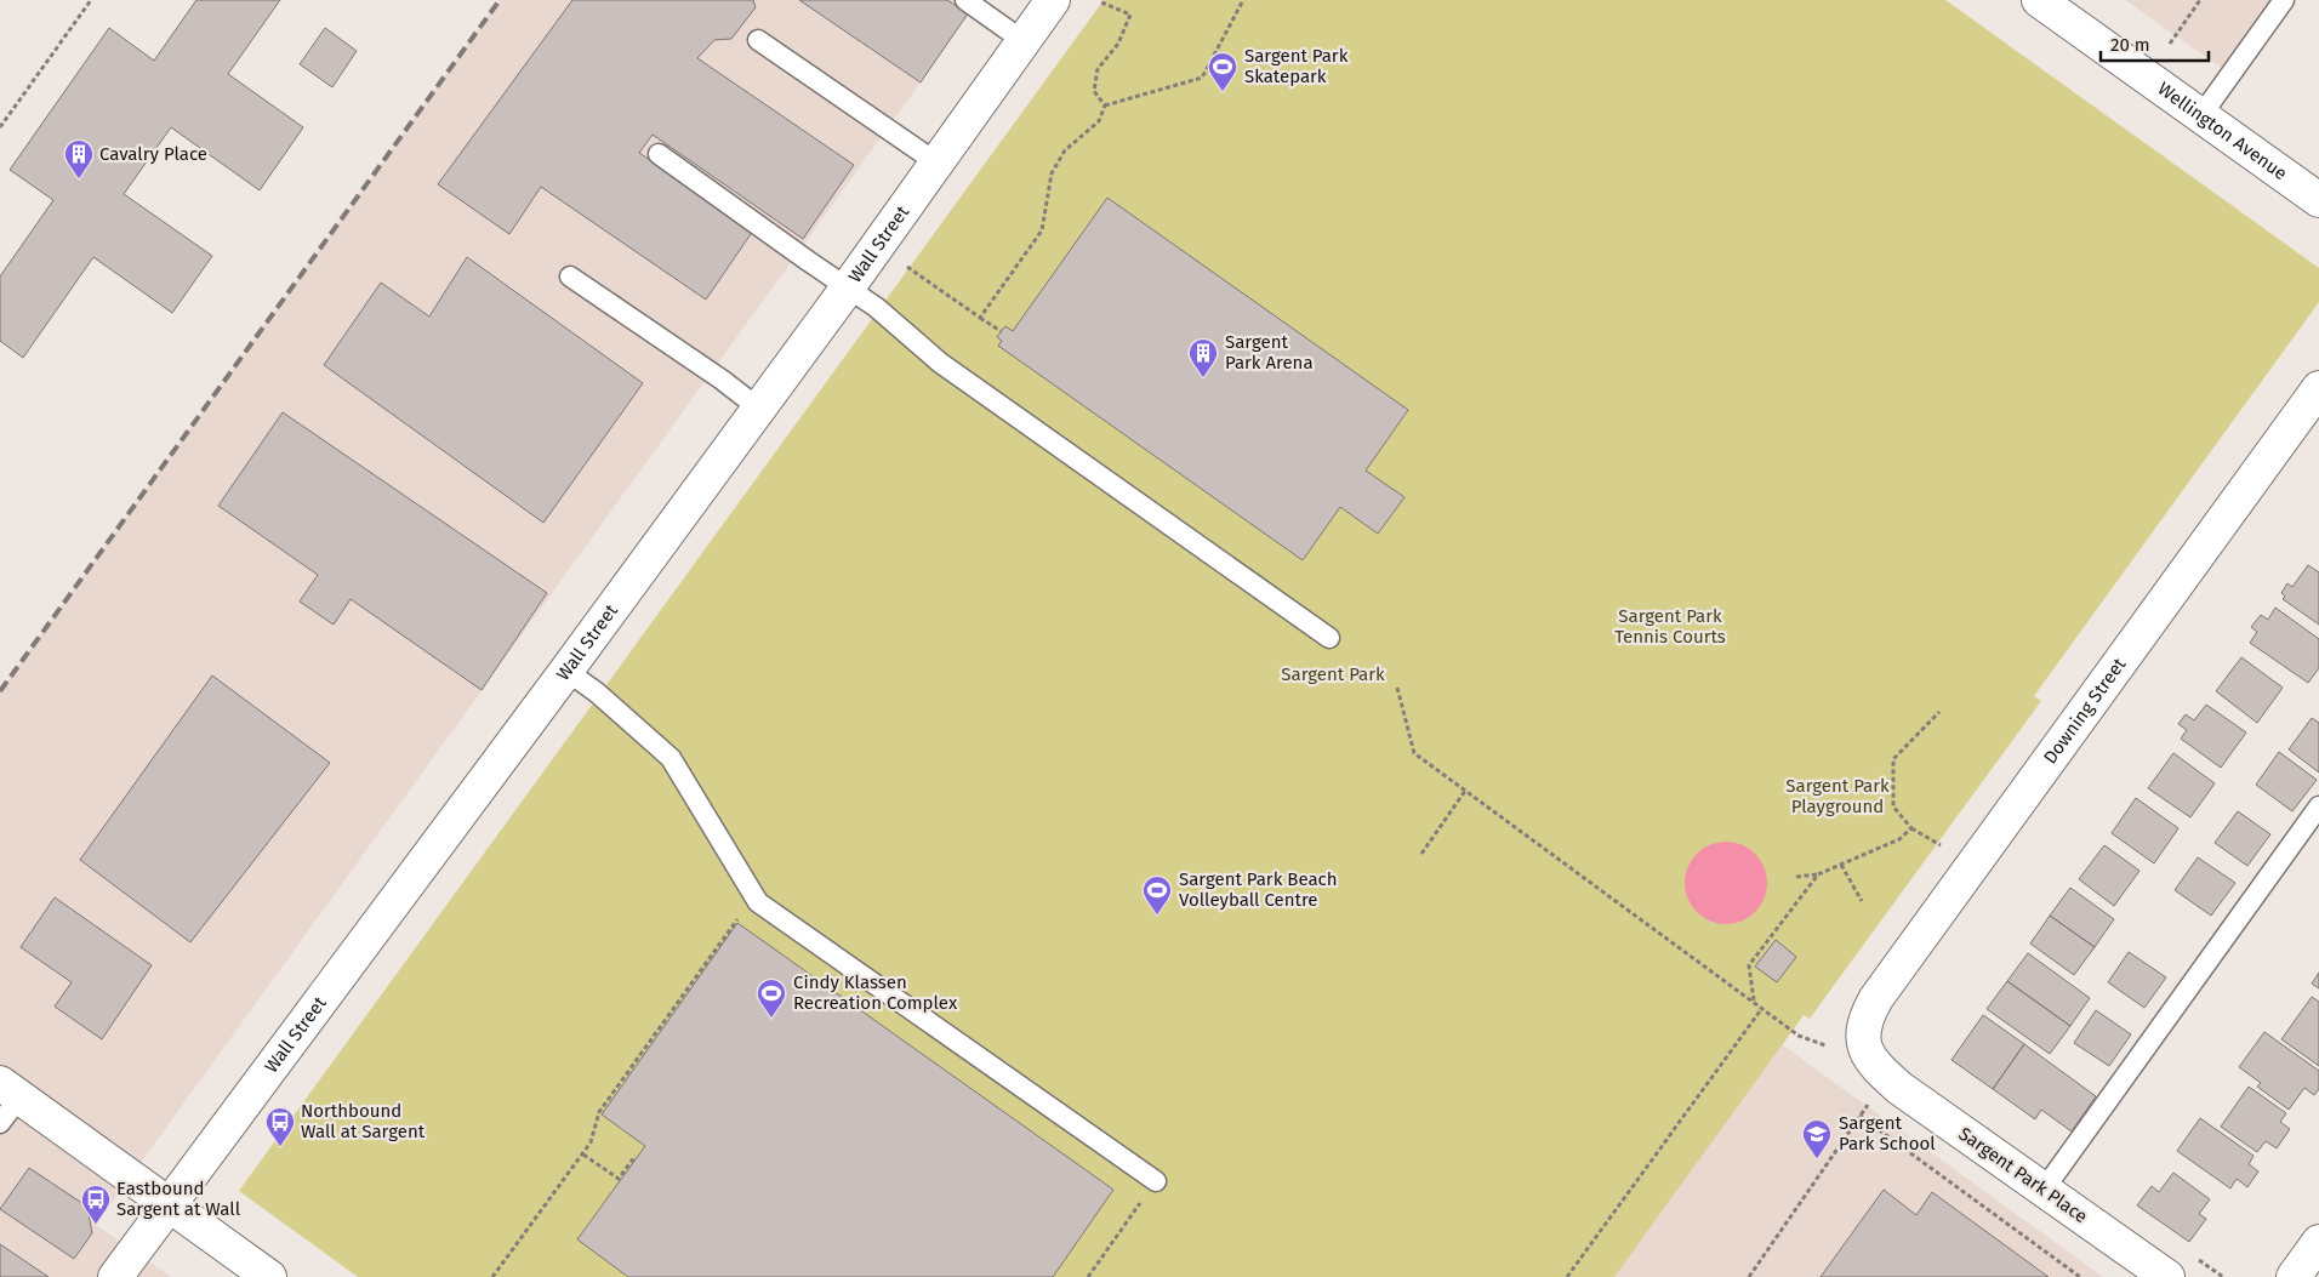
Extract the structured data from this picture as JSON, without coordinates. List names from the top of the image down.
{
  "streets": {
    "main road": [
      "Wellington Avenue",
      "Wall Street",
      "Downing Street",
      "Sargent Park Place"
    ]
  },
  "crossings": [
    ["Downing Street", "Sargent Park Place"]
  ],
  "parks": ["Sargent Park Tennis Courts", "Sargent Park", "Sargent Park Playground"],
  "places": {
    "sports": ["Sargent Park Skatepark", "Sargent Park Beach Volleyball Centre", "Cindy Klassen Recreation Complex"],
    "building": ["Cavalry Place", "Sargent Park Arena"],
    "bus stop": ["Northbound Wall at Sargent", "Eastbound Sargent at Wall"],
    "school or university": ["Sargent Park School"]
  },
  "scale_bar": "20 m"
}
